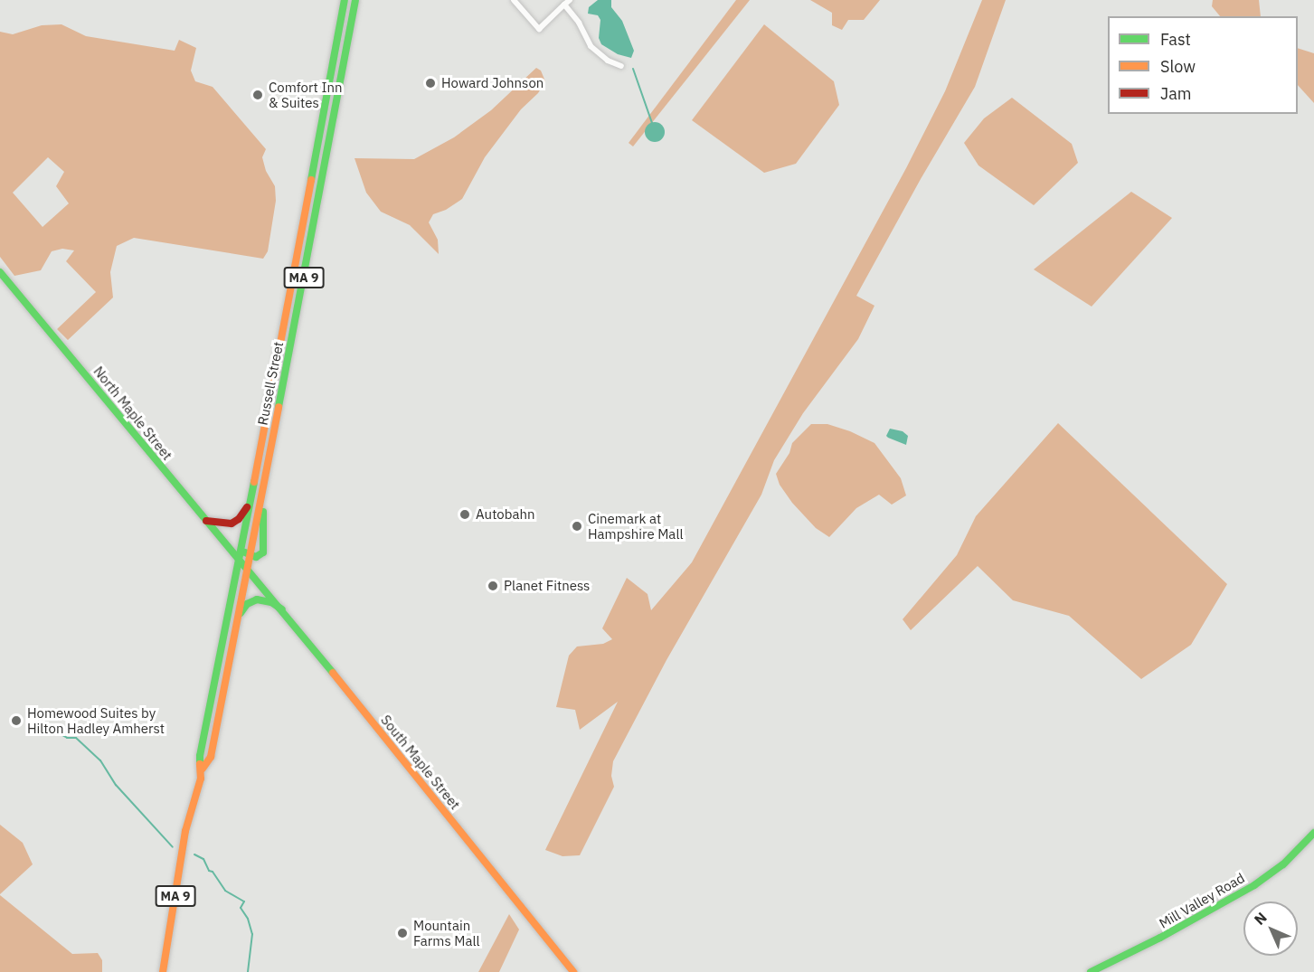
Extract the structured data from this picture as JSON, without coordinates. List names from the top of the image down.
{
  "streets": {
    "main road": [
      "MA 9",
      "Russell Street",
      "North Maple Street",
      "South Maple Street",
      "Mill Valley Road"
    ]
  },
  "crossings": [
    ["Russell Street", "North Maple Street"],
    ["Russell Street", "South Maple Street"],
    ["North Maple Street", "South Maple Street"]
  ],
  "places": [
    "Howard Johnson",
    "Comfort Inn & Suites",
    "Autobahn",
    "Cinemark at Hampshire Mall",
    "Planet Fitness",
    "Homewood Suites by Hilton Hadley Amherst",
    "Mountain Farms Mall"
  ],
  "legend": ["Fast", "Slow", "Jam"],
  "north": "top left"
}
